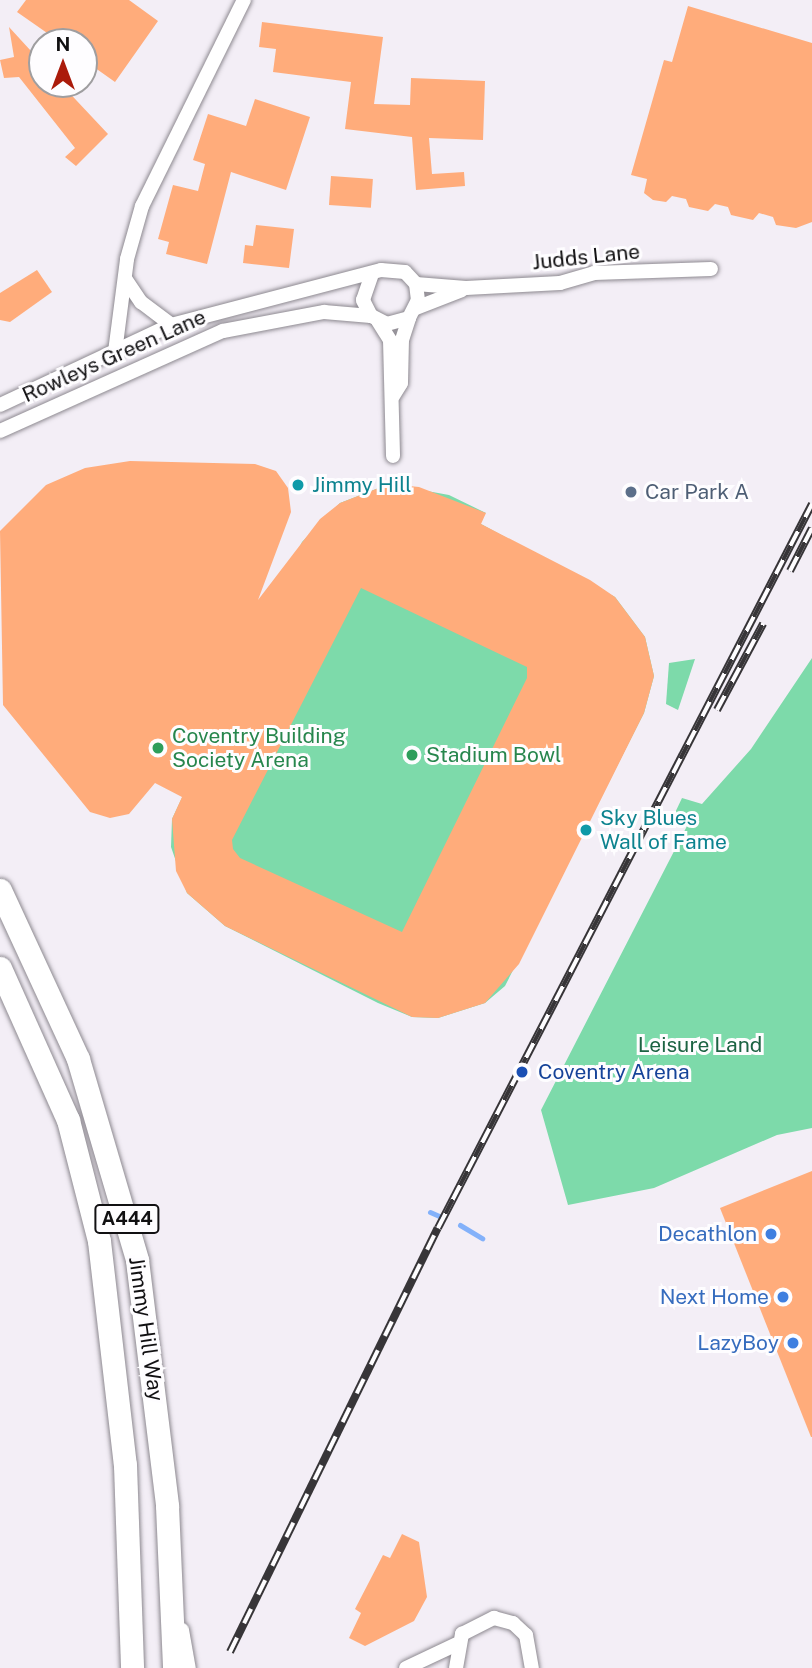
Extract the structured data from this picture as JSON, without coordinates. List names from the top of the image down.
{
  "streets": {
    "highway": ["A444", "Jimmy Hill Way"],
    "street": ["Judds Lane", "Rowleys Green Lane"]
  },
  "crossings": [
    ["Judds Lane", "Rowleys Green Lane"]
  ],
  "parks": ["Leisure Land"],
  "places": [
    "Jimmy Hill",
    "Car Park A",
    "Coventry Building Society Arena",
    "Stadium Bowl",
    "Sky Blues Wall of Fame",
    "Coventry Arena",
    "Decathlon",
    "Next Home",
    "LazyBoy"
  ],
  "north": "top"
}
